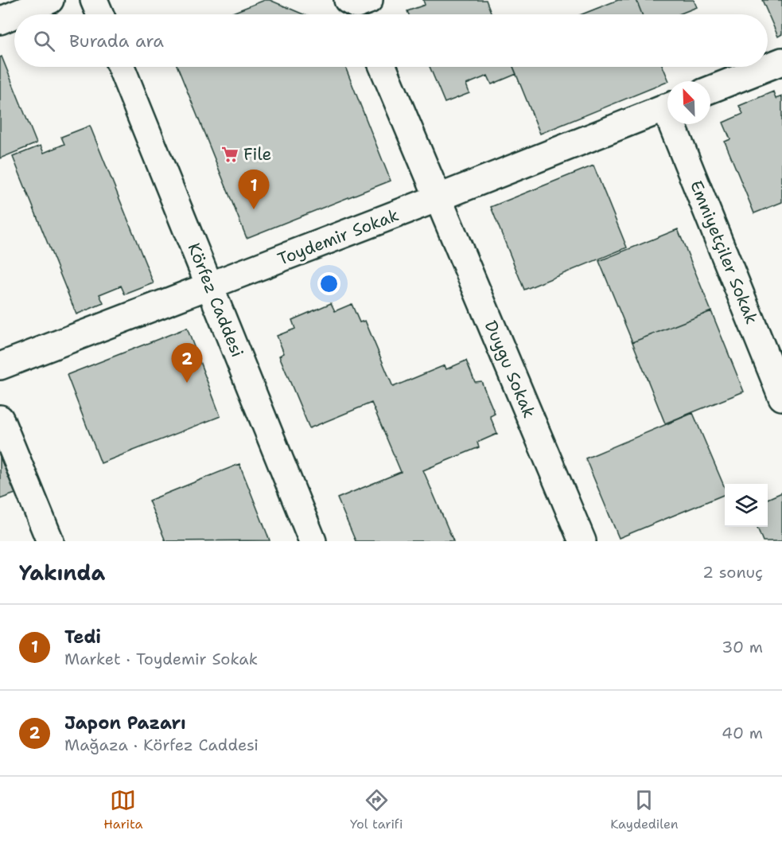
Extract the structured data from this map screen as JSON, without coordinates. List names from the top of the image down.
{
  "streets": {
    "street": [
      "Toydemir Sokak",
      "Emniyetçiler Sokak",
      "Körfez Caddesi",
      "Duygu Sokak"
    ]
  },
  "crossings": [
    ["Toydemir Sokak", "Körfez Caddesi"],
    ["Toydemir Sokak", "Duygu Sokak"]
  ],
  "places": {
    "supermarket": ["File"]
  },
  "north": "top left",
  "page": {
    "search": "Burada ara",
    "pins": ["1", "2"],
    "heading": ["Yakında", "2 sonuç"],
    "list": [
      {
        "mark": "1",
        "name": "Tedi",
        "note": "Market · Toydemir Sokak",
        "value": "30 m"
      },
      {
        "mark": "2",
        "name": "Japon Pazarı",
        "note": "Mağaza · Körfez Caddesi",
        "value": "40 m"
      }
    ],
    "nav": ["Harita", "Yol tarifi", "Kaydedilen"]
  }
}
